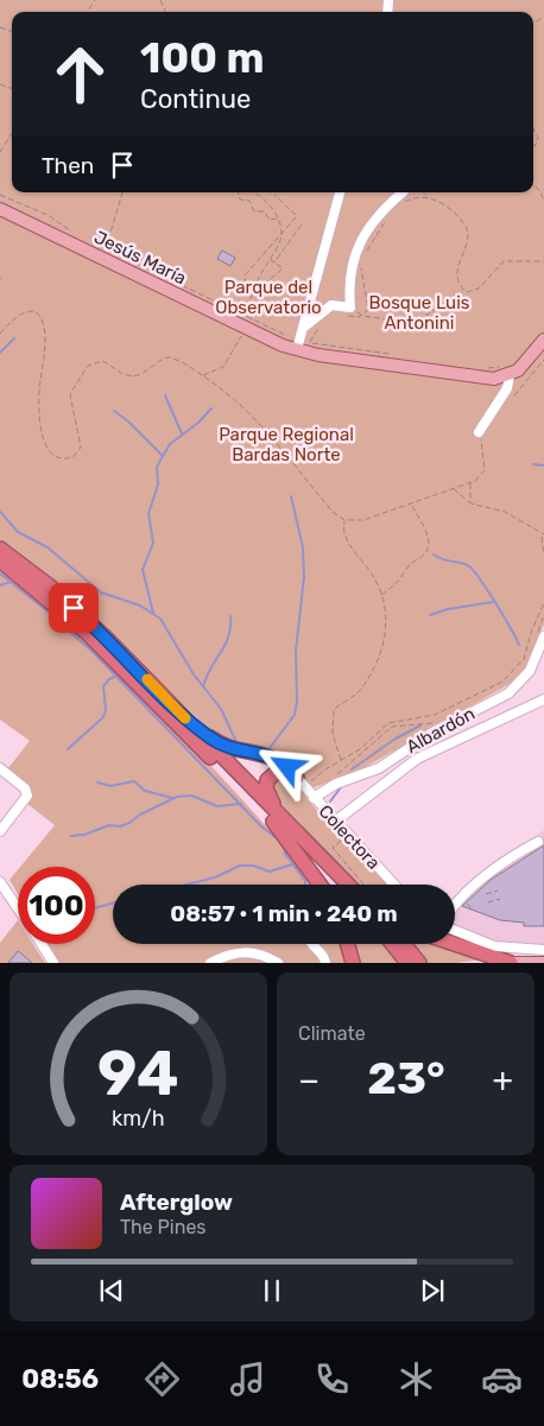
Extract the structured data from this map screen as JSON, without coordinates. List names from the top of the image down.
{
  "streets": {
    "main road": ["Jesús María"],
    "street": ["Albardón", "Colectora"]
  },
  "crossings": [
    ["Albardón", "Colectora"]
  ],
  "parks": ["Parque del Observatorio", "Bosque Luis Antonini", "Parque Regional Bardas Norte"],
  "page": {
    "turn": ["100 m", "Continue"],
    "then": "Then",
    "limit": "100",
    "trip": "08:57 · 1 min · 240 m",
    "tile": "Climate",
    "heat": ["−", "23°", "+"],
    "song": ["Afterglow", "The Pines"],
    "tabs": "08:56",
    "gauge": ["94", "km/h"]
  }
}
